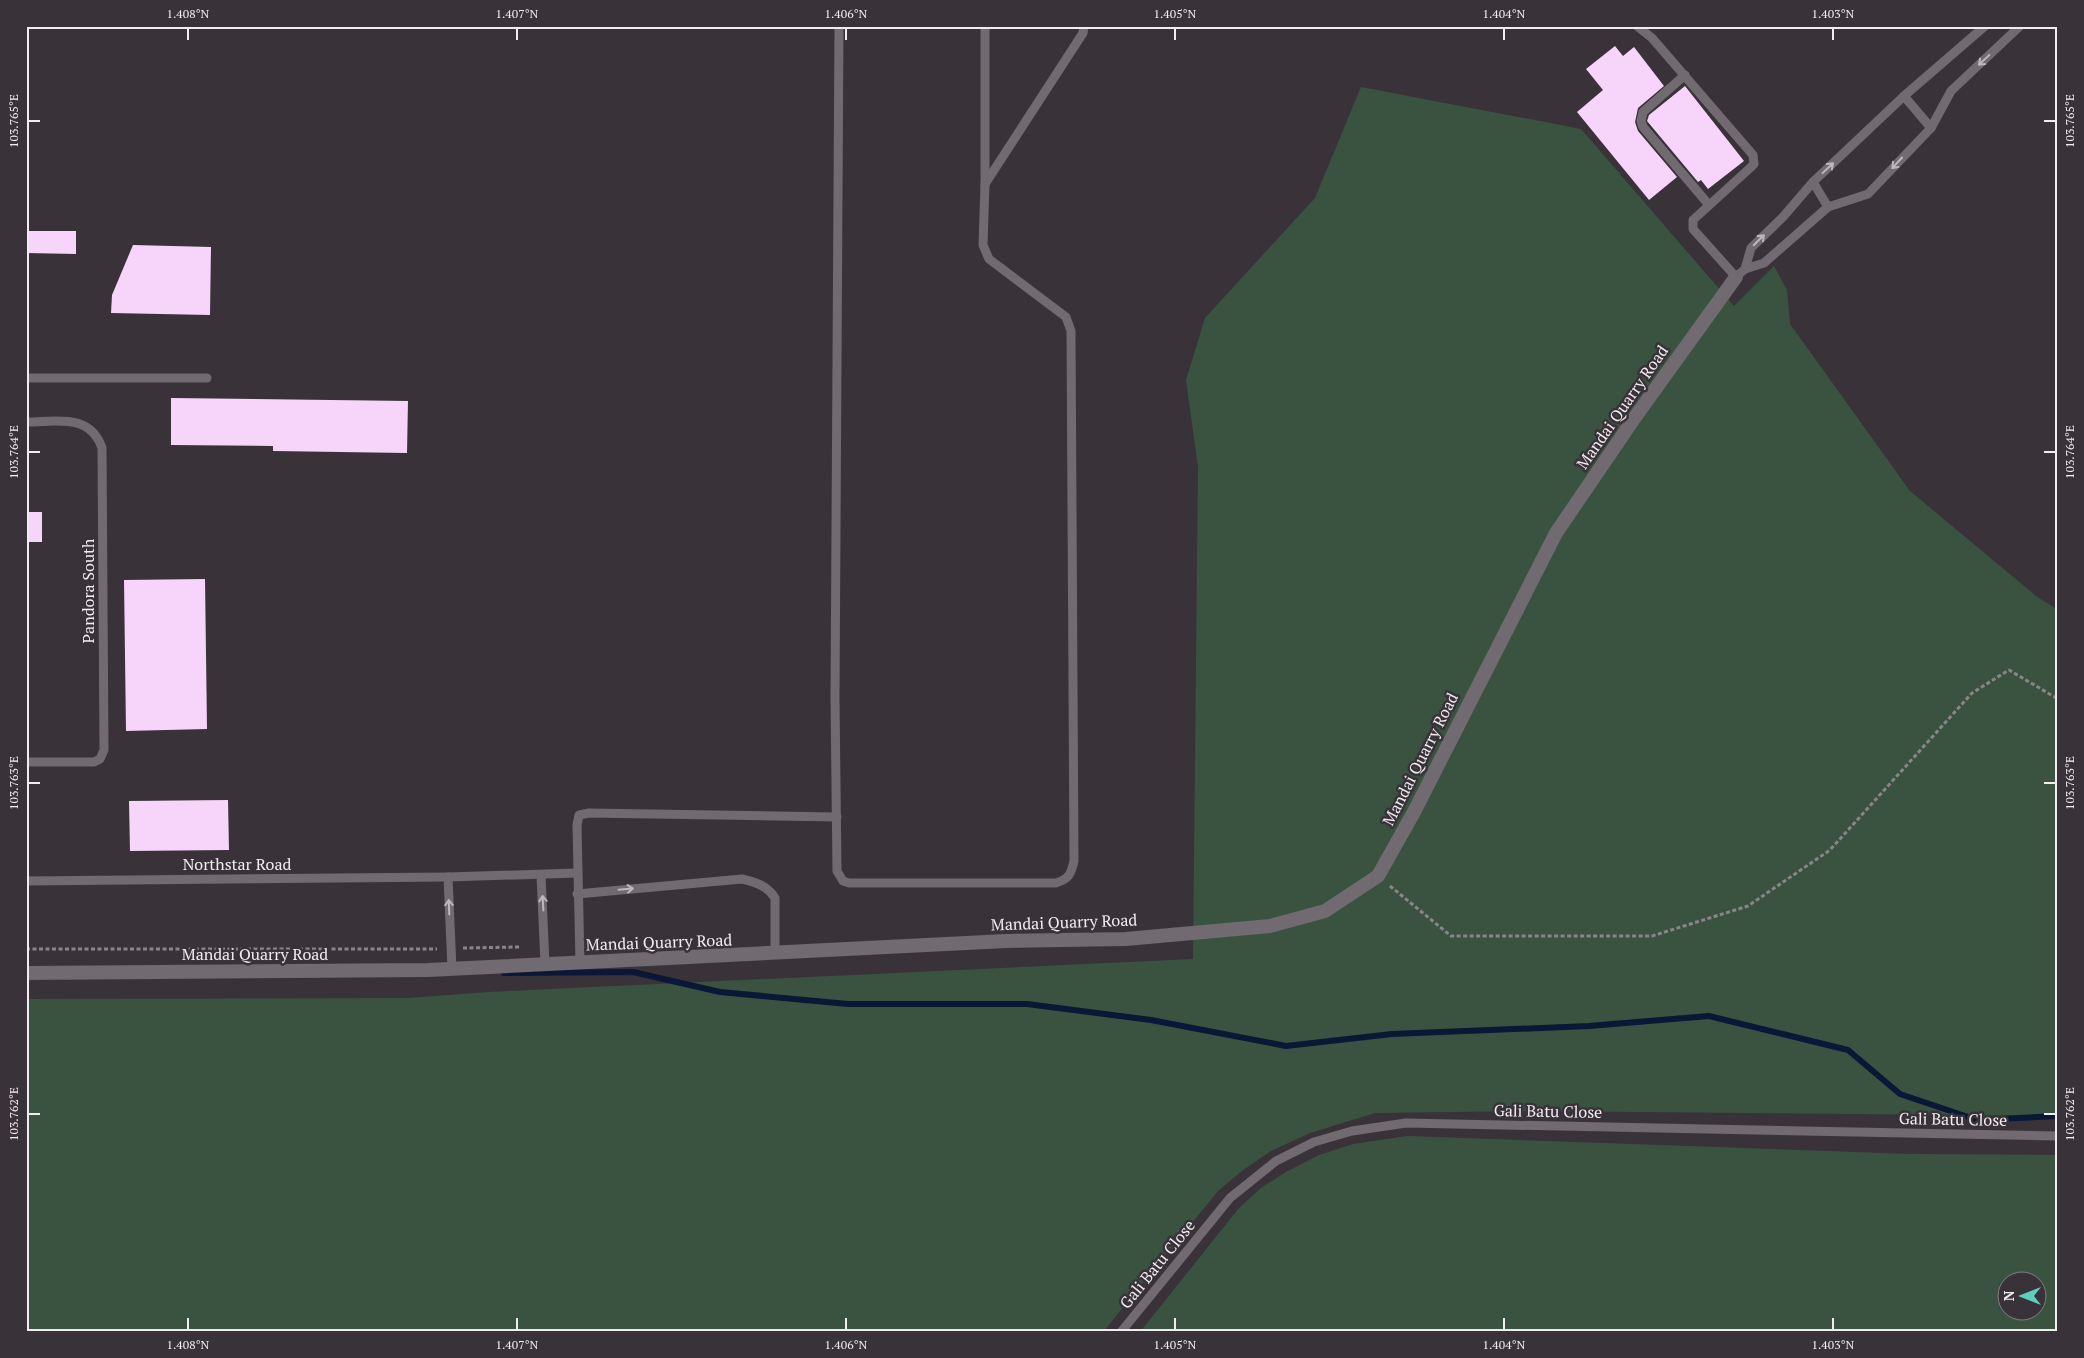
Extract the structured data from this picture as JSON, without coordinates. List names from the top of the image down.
{
  "streets": {
    "street": ["Mandai Quarry Road"],
    "lane": ["Pandora South", "Northstar Road", "Gali Batu Close"]
  },
  "north": "left",
  "coordinates": [
    "1.408°N",
    "1.407°N",
    "1.406°N",
    "1.405°N",
    "1.404°N",
    "1.403°N",
    "103.765°E",
    "103.764°E",
    "103.763°E",
    "103.762°E"
  ]
}
